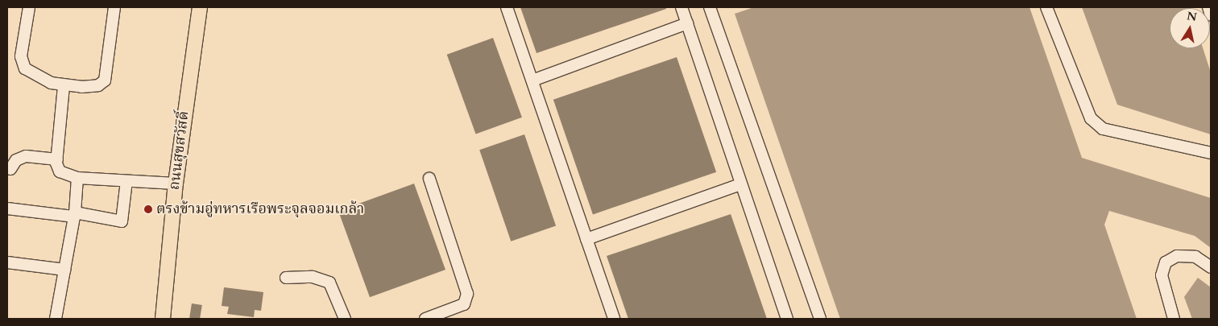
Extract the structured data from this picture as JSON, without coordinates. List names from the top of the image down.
{
  "streets": {
    "main road": ["ถนนสุขสวัสดิ์"]
  },
  "places": ["ตรงข้ามอู่ทหารเรือพระจุลจอมเกล้า"],
  "north": "top"
}
